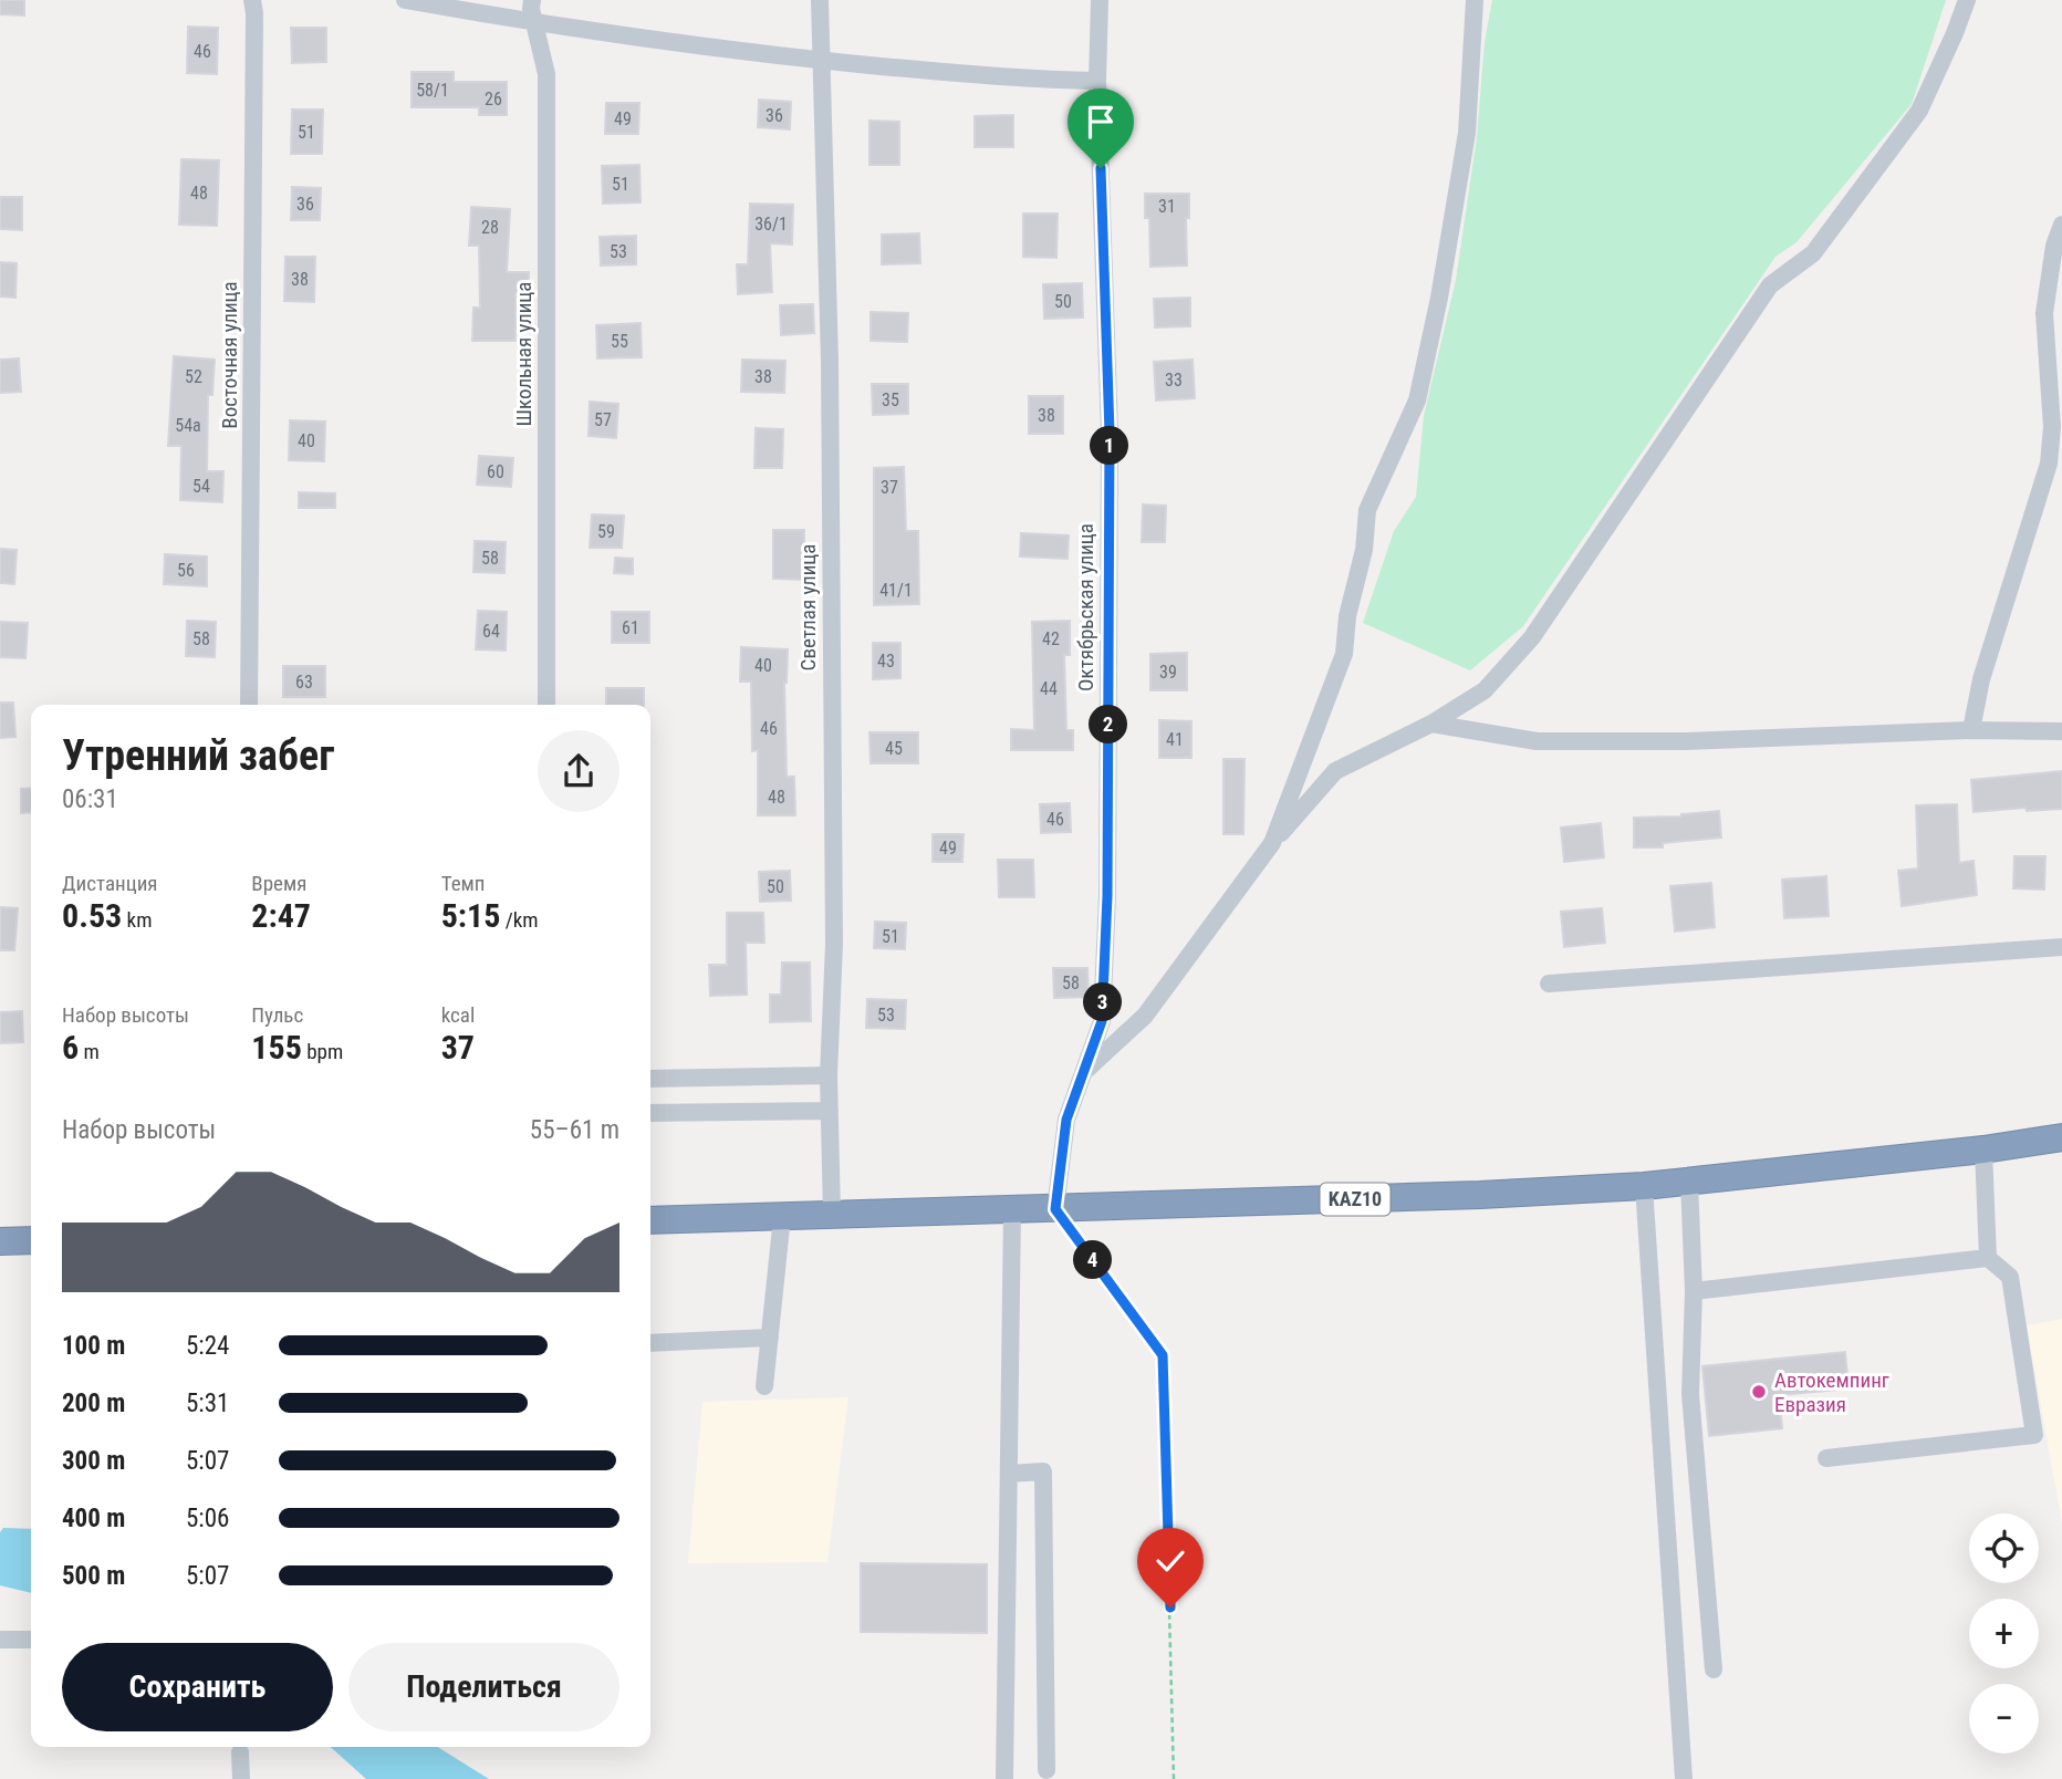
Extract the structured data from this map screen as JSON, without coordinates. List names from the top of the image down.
{
  "streets": {
    "highway": ["KAZ10"],
    "street": [
      "Школьная улица",
      "Восточная улица",
      "Светлая улица",
      "Октябрьская улица"
    ]
  },
  "crossings": [
    ["Светлая улица", "KAZ10"],
    ["Октябрьская улица", "KAZ10"]
  ],
  "places": ["Автокемпинг Евразия"],
  "house_numbers": [
    "46",
    "58/1",
    "26",
    "36",
    "49",
    "51",
    "51",
    "48",
    "36",
    "31",
    "36/1",
    "28",
    "53",
    "38",
    "50",
    "55",
    "52",
    "38",
    "33",
    "35",
    "38",
    "57",
    "54а",
    "40",
    "60",
    "54",
    "37",
    "59",
    "58",
    "56",
    "41/1",
    "61",
    "64",
    "58",
    "42",
    "43",
    "40",
    "39",
    "63",
    "44",
    "46",
    "41",
    "45",
    "48",
    "46",
    "49",
    "50",
    "51",
    "58",
    "53"
  ],
  "page": {
    "pins": [
      "1",
      "2",
      "3",
      "4"
    ],
    "heading": ["Утренний забег", "06:31"],
    "stats": [
      ["Дистанция", "0.53 km"],
      ["Время", "2:47"],
      ["Темп", "5:15 /km"],
      ["Набор высоты", "6 m"],
      ["Пульс", "155 bpm"],
      ["kcal", "37"]
    ],
    "chart": ["Набор высоты", "55–61 m"],
    "list": [
      {
        "name": "100 m",
        "note": "5:24"
      },
      {
        "name": "200 m",
        "note": "5:31"
      },
      {
        "name": "300 m",
        "note": "5:07"
      },
      {
        "name": "400 m",
        "note": "5:06"
      },
      {
        "name": "500 m",
        "note": "5:07"
      }
    ],
    "map_buttons": ["+", "−"],
    "buttons": ["Сохранить", "Поделиться"]
  }
}
